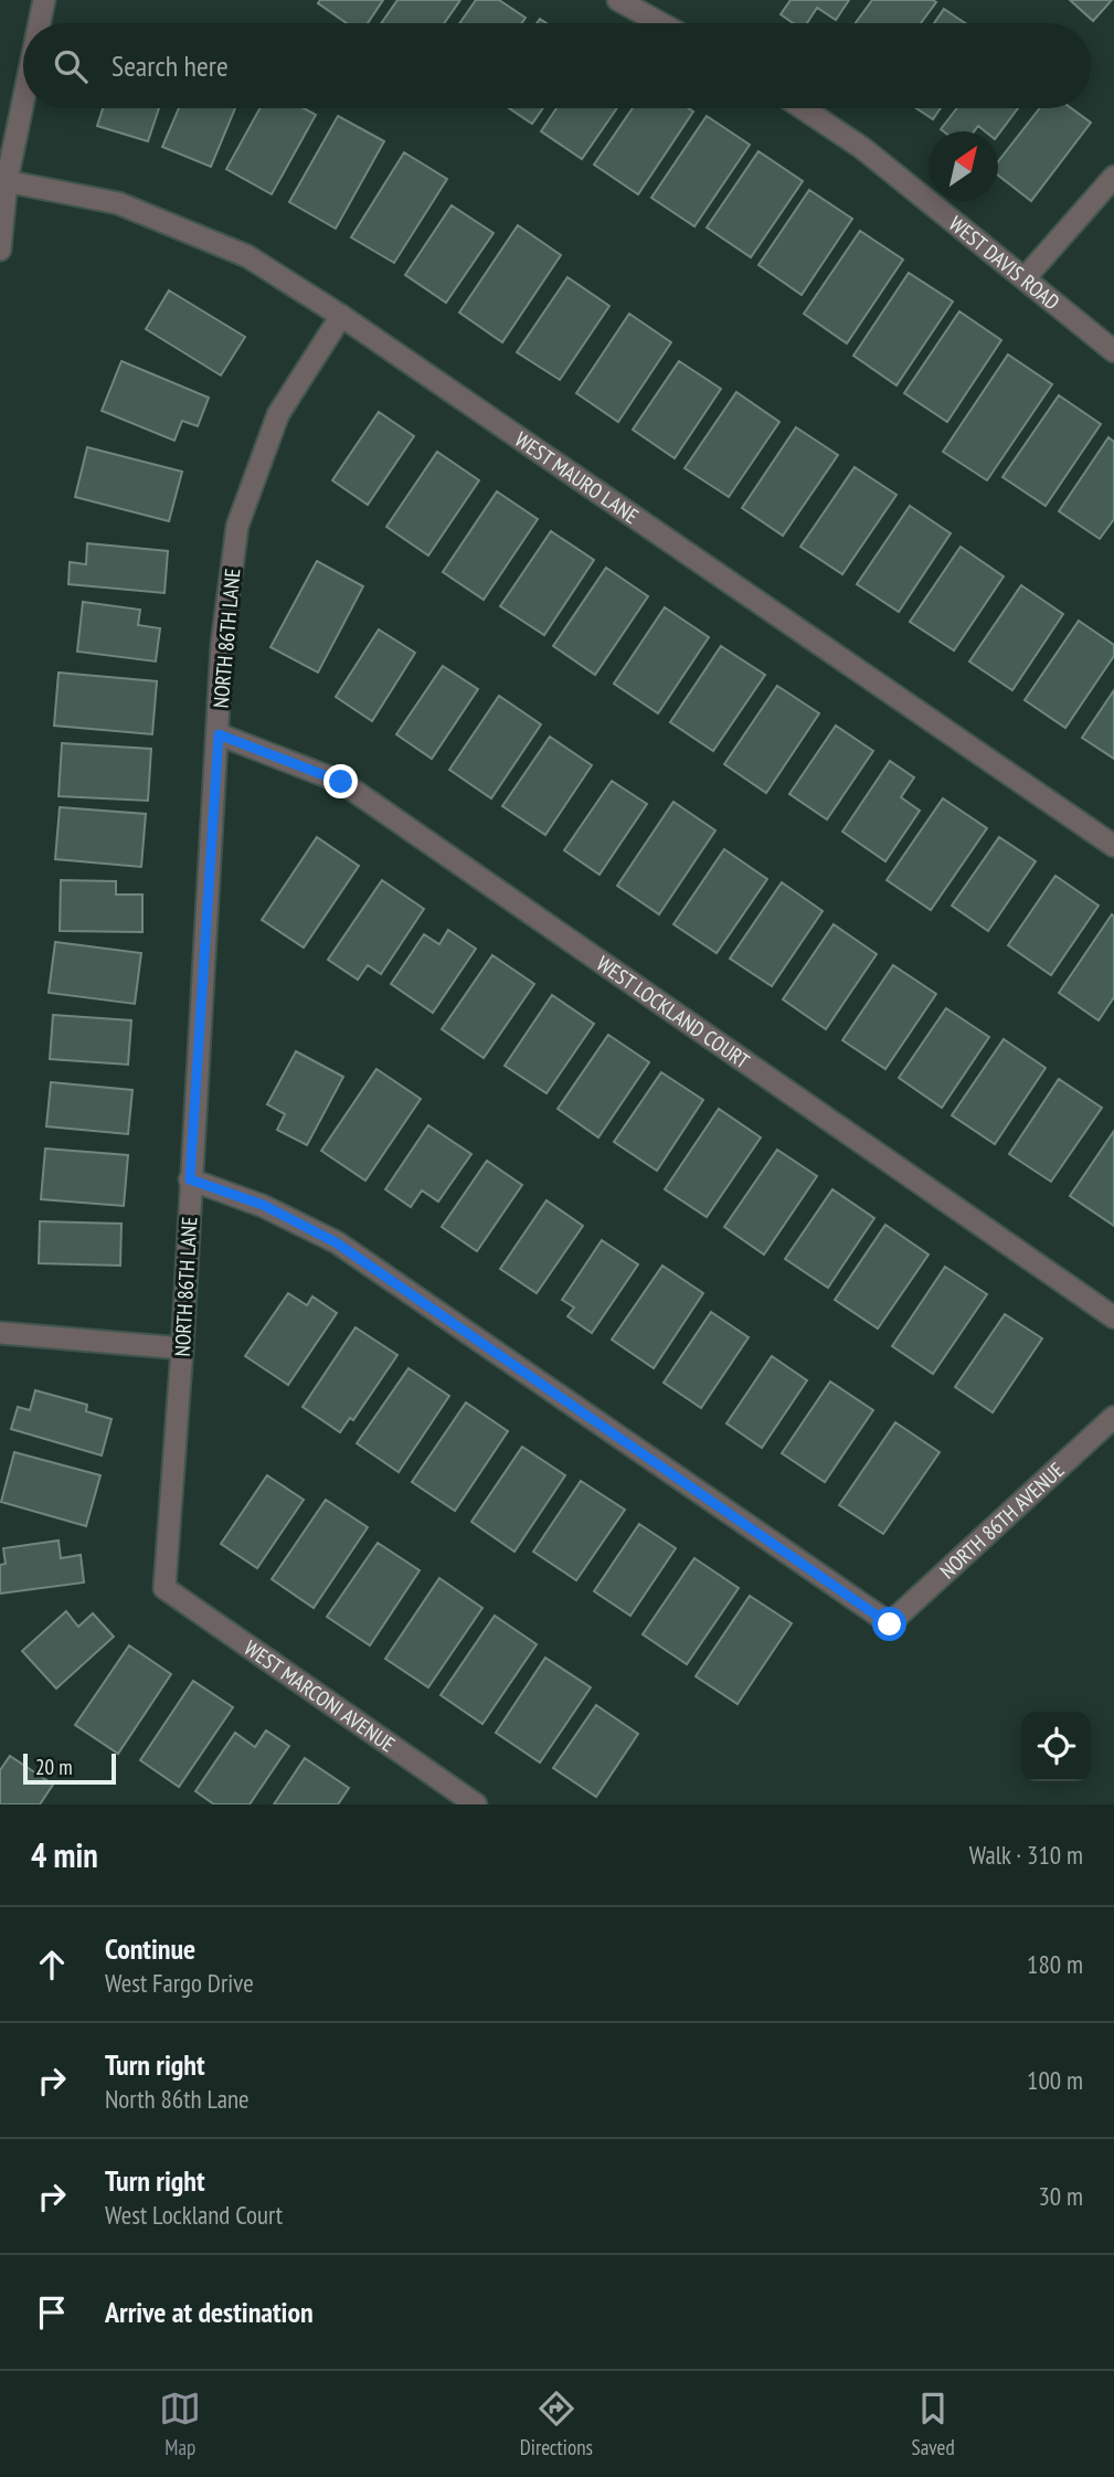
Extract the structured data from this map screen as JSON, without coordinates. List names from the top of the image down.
{
  "streets": {
    "street": [
      "WEST DAVIS ROAD",
      "WEST MAURO LANE",
      "NORTH 86TH LANE",
      "WEST LOCKLAND COURT",
      "NORTH 86TH AVENUE",
      "WEST MARCONI AVENUE"
    ]
  },
  "crossings": [
    ["WEST MAURO LANE", "NORTH 86TH LANE"],
    ["NORTH 86TH LANE", "WEST LOCKLAND COURT"],
    ["NORTH 86TH LANE", "NORTH 86TH AVENUE"],
    ["NORTH 86TH LANE", "WEST MARCONI AVENUE"]
  ],
  "scale_bar": "20 m",
  "north": "top right",
  "page": {
    "search": "Search here",
    "scale": "20 m",
    "heading": ["4 min", "Walk · 310 m"],
    "list": [
      ["Continue", "West Fargo Drive", "180 m"],
      ["Turn right", "North 86th Lane", "100 m"],
      ["Turn right", "West Lockland Court", "30 m"],
      "Arrive at destination"
    ],
    "nav": ["Map", "Directions", "Saved"]
  }
}
